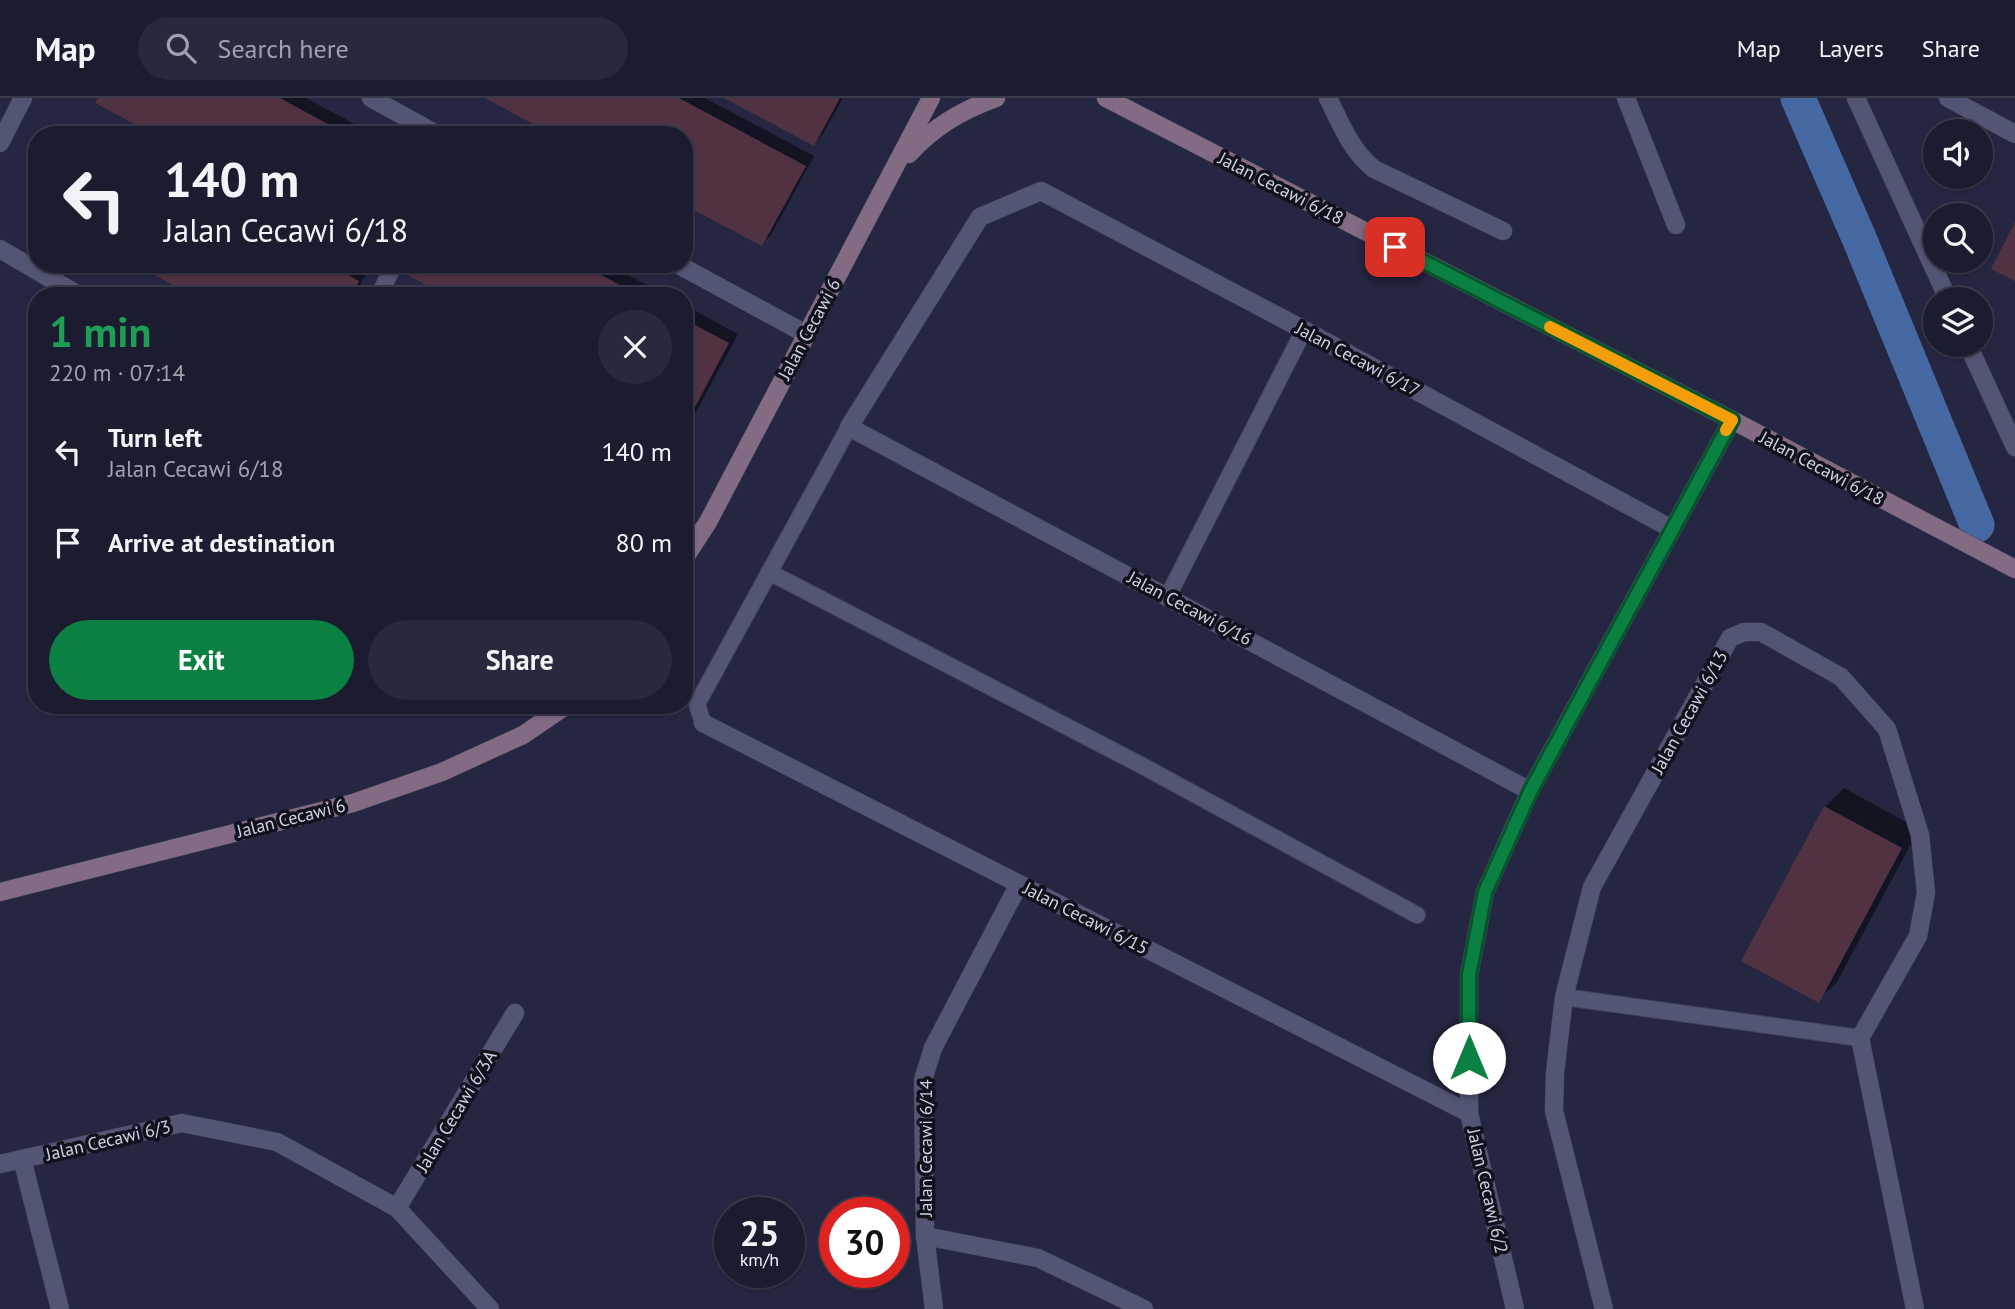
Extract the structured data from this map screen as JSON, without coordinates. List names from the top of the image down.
{
  "streets": {
    "street": [
      "Jalan Cecawi 6/18",
      "Jalan Cecawi 6",
      "Jalan Cecawi 6/17",
      "Jalan Cecawi 6/16",
      "Jalan Cecawi 6/13",
      "Jalan Cecawi 6/15",
      "Jalan Cecawi 6/3A",
      "Jalan Cecawi 6/3",
      "Jalan Cecawi 6/14",
      "Jalan Cecawi 6/2"
    ]
  },
  "crossings": [
    ["Jalan Cecawi 6/18", "Jalan Cecawi 6/2"],
    ["Jalan Cecawi 6/17", "Jalan Cecawi 6/16"],
    ["Jalan Cecawi 6/17", "Jalan Cecawi 6/2"],
    ["Jalan Cecawi 6/16", "Jalan Cecawi 6/2"],
    ["Jalan Cecawi 6/15", "Jalan Cecawi 6/14"],
    ["Jalan Cecawi 6/15", "Jalan Cecawi 6/2"],
    ["Jalan Cecawi 6/3A", "Jalan Cecawi 6/3"]
  ],
  "page": {
    "header": "Map",
    "search": "Search here",
    "nav": ["Map", "Layers", "Share"],
    "turn": ["140 m", "Jalan Cecawi 6/18"],
    "heading": ["1 min", "220 m · 07:14"],
    "list": [
      {
        "name": "Turn left",
        "note": "Jalan Cecawi 6/18",
        "value": "140 m"
      },
      {
        "name": "Arrive at destination",
        "value": "80 m"
      }
    ],
    "buttons": ["Exit", "Share"],
    "speed": "25 km/h",
    "limit": "30"
  }
}
